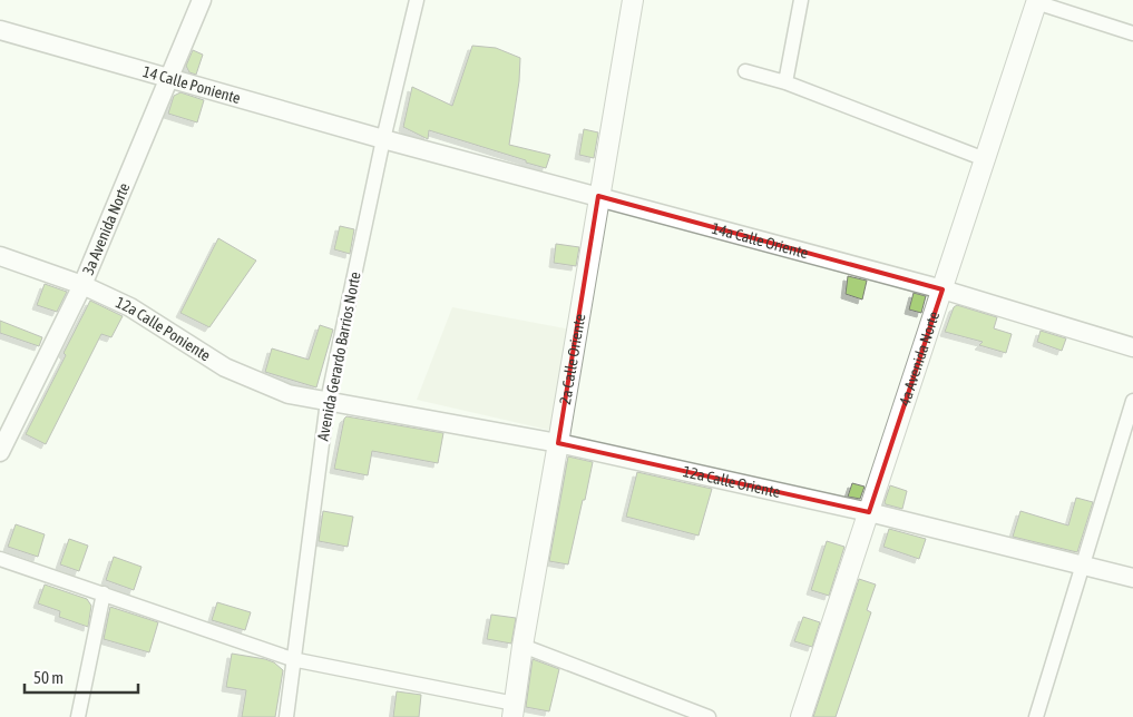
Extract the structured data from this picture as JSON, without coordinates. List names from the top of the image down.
{
  "streets": {
    "main road": ["2a Calle Oriente", "4a Avenida Norte"],
    "street": [
      "14 Calle Poniente",
      "3a Avenida Norte",
      "14a Calle Oriente",
      "12a Calle Poniente",
      "Avenida Gerardo Barrios Norte",
      "12a Calle Oriente"
    ]
  },
  "crossings": [
    ["14 Calle Poniente", "3a Avenida Norte"],
    ["14 Calle Poniente", "14a Calle Oriente"],
    ["14 Calle Poniente", "Avenida Gerardo Barrios Norte"],
    ["3a Avenida Norte", "12a Calle Poniente"],
    ["14a Calle Oriente", "Avenida Gerardo Barrios Norte"],
    ["14a Calle Oriente", "2a Calle Oriente"],
    ["14a Calle Oriente", "4a Avenida Norte"],
    ["12a Calle Poniente", "Avenida Gerardo Barrios Norte"],
    ["12a Calle Poniente", "12a Calle Oriente"],
    ["Avenida Gerardo Barrios Norte", "12a Calle Oriente"],
    ["2a Calle Oriente", "12a Calle Oriente"],
    ["4a Avenida Norte", "12a Calle Oriente"]
  ],
  "scale_bar": "50 m"
}
